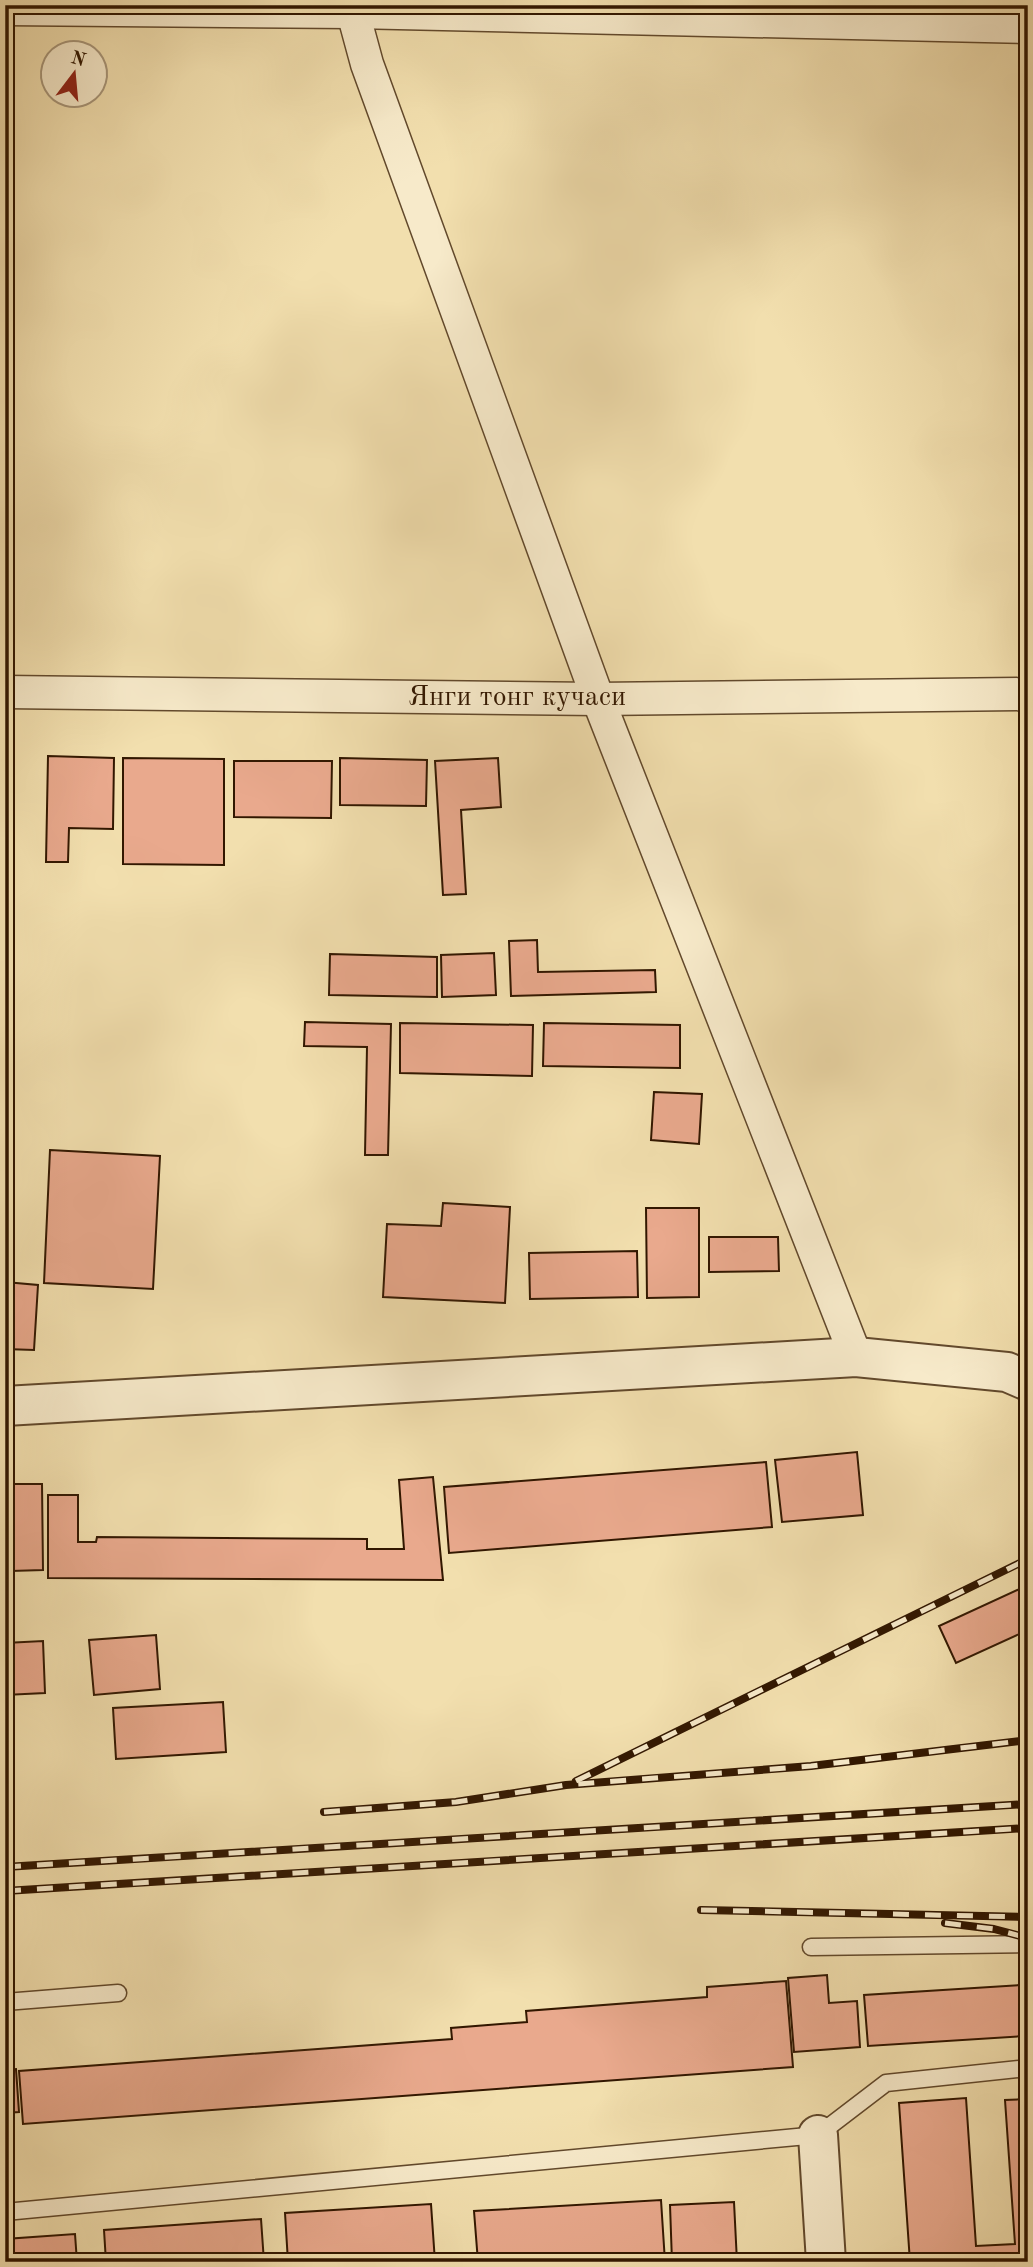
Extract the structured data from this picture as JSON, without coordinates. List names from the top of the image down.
{
  "streets": {
    "street": ["Янги тонг кучаси"]
  },
  "north": "top"
}
